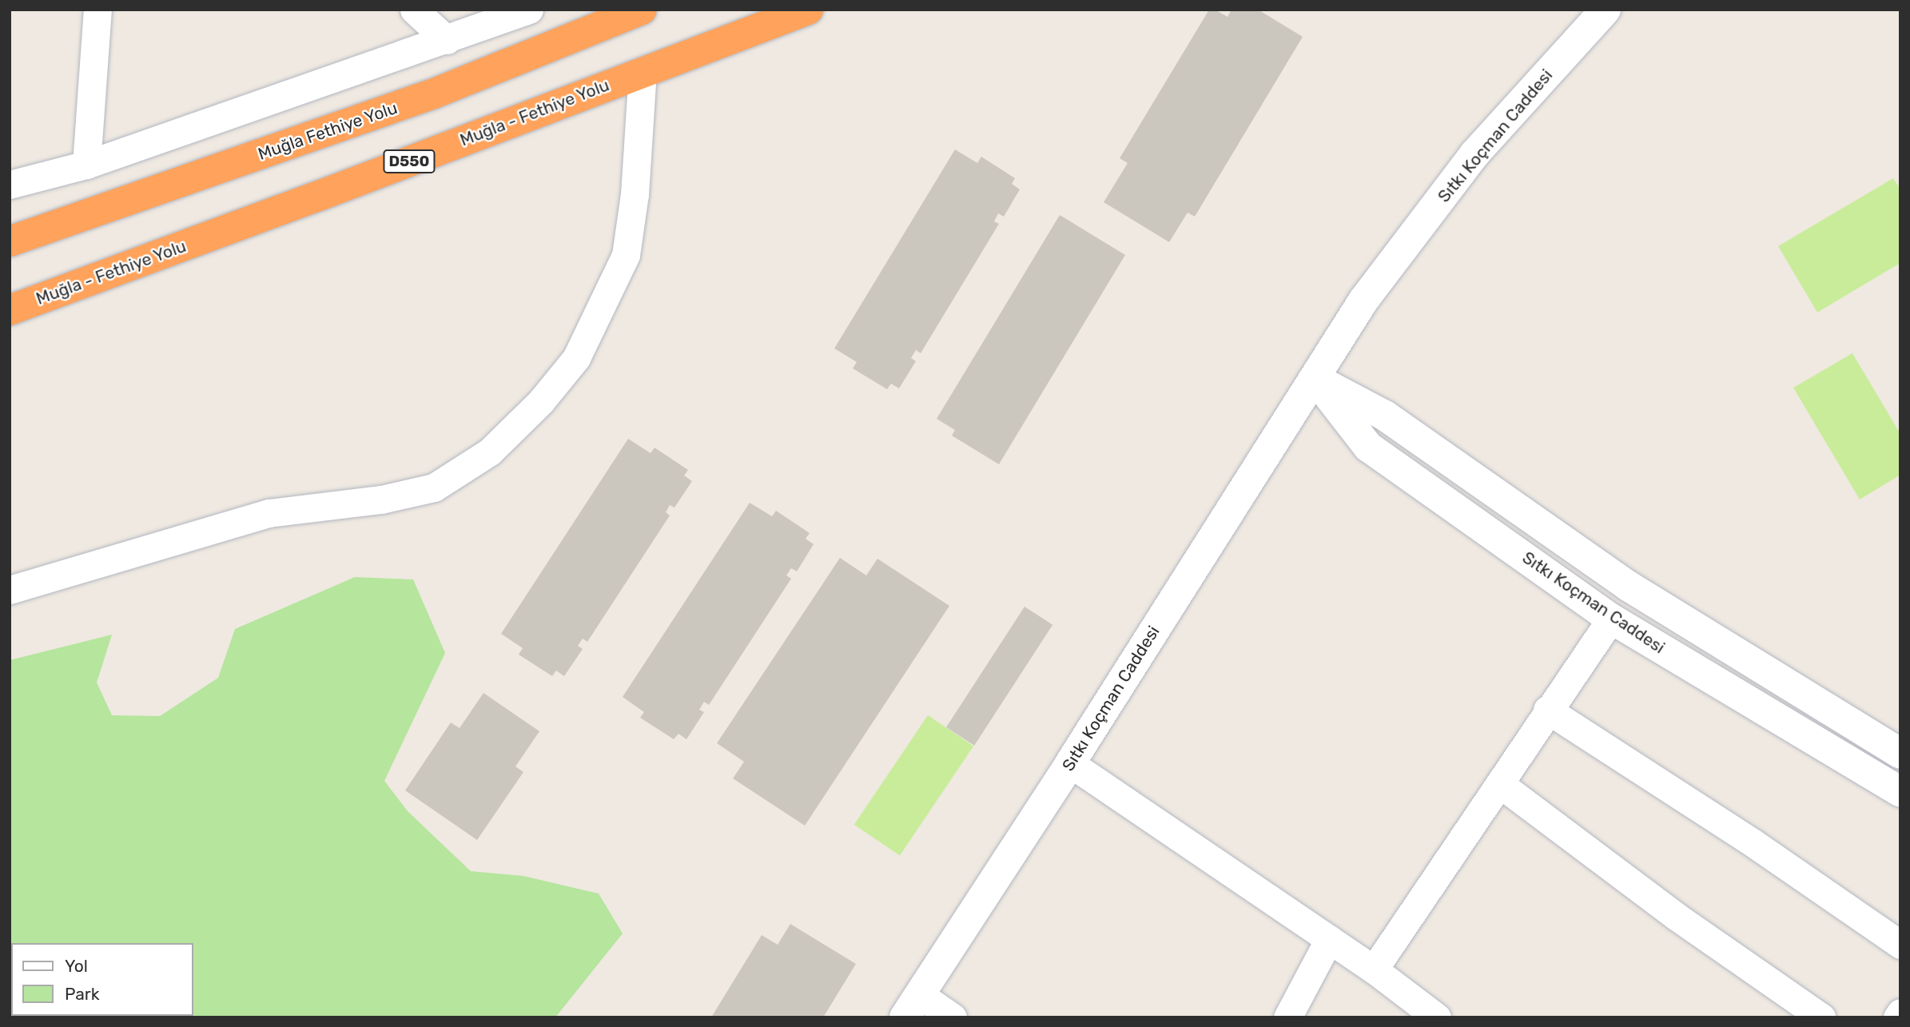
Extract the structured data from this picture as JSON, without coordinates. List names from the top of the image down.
{
  "streets": {
    "highway": ["Muğla - Fethiye Yolu", "Muğla Fethiye Yolu", "D550"],
    "street": ["Sıtkı Koçman Caddesi"]
  },
  "legend": ["Yol", "Park"]
}
